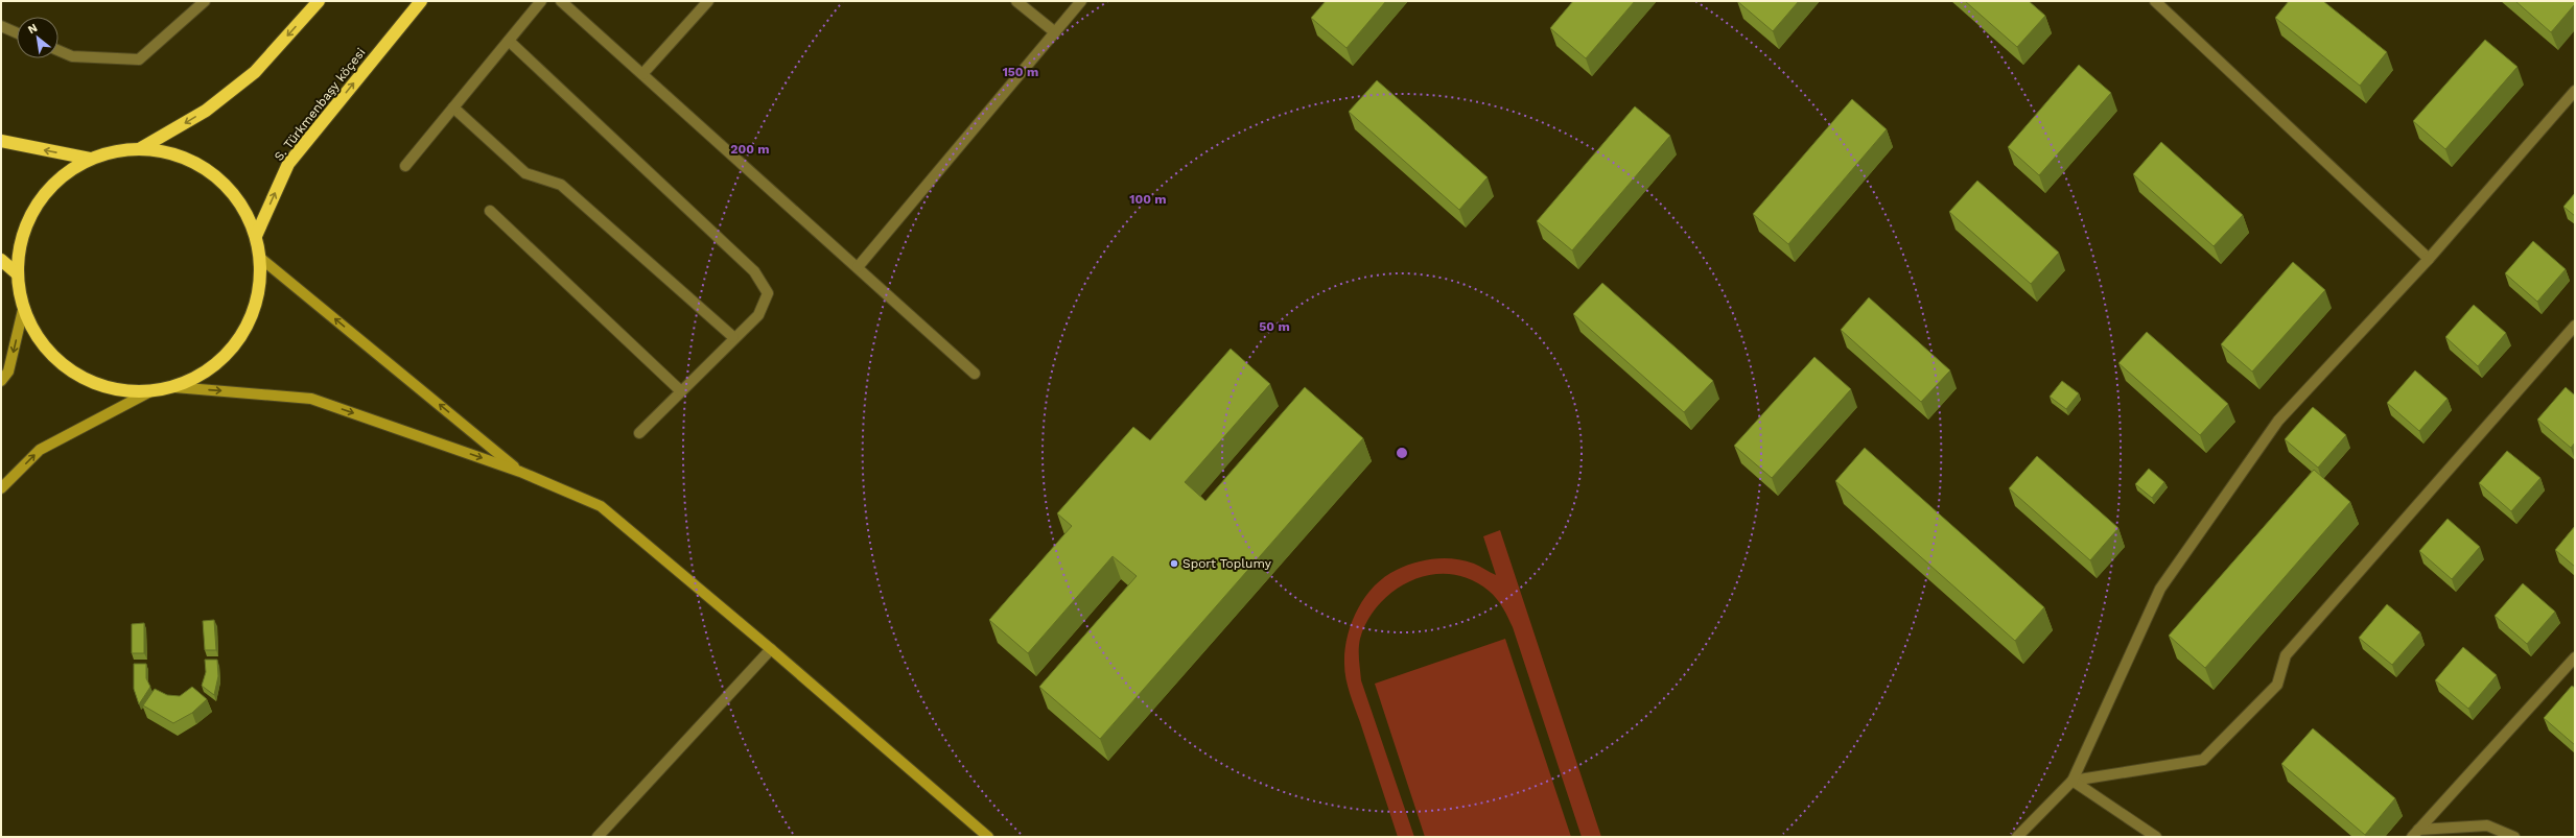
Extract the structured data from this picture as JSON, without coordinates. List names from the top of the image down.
{
  "streets": {
    "highway": ["S. Türkmenbaşy köçesi"]
  },
  "places": ["Sport Toplumy"],
  "north": "top left",
  "rings": [
    "150 m",
    "200 m",
    "100 m",
    "50 m"
  ]
}
